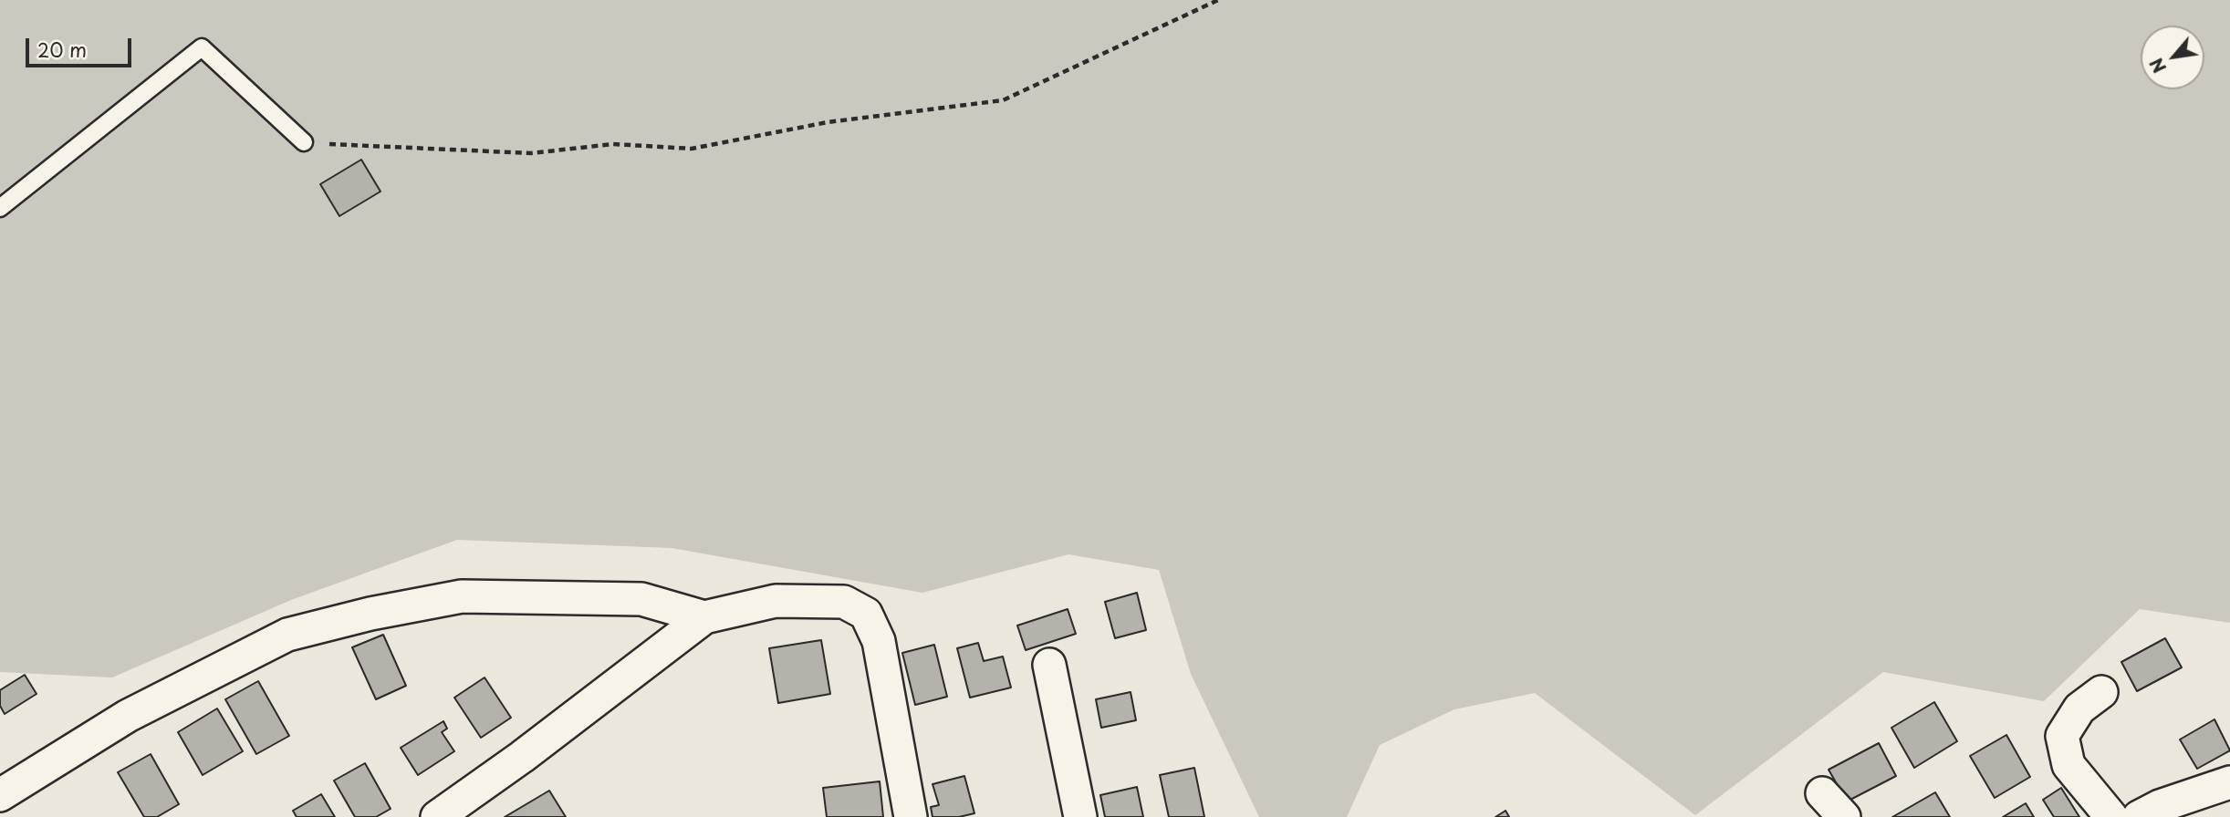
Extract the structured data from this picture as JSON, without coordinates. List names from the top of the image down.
{
  "scale_bar": "20 m",
  "north": "bottom left"
}
